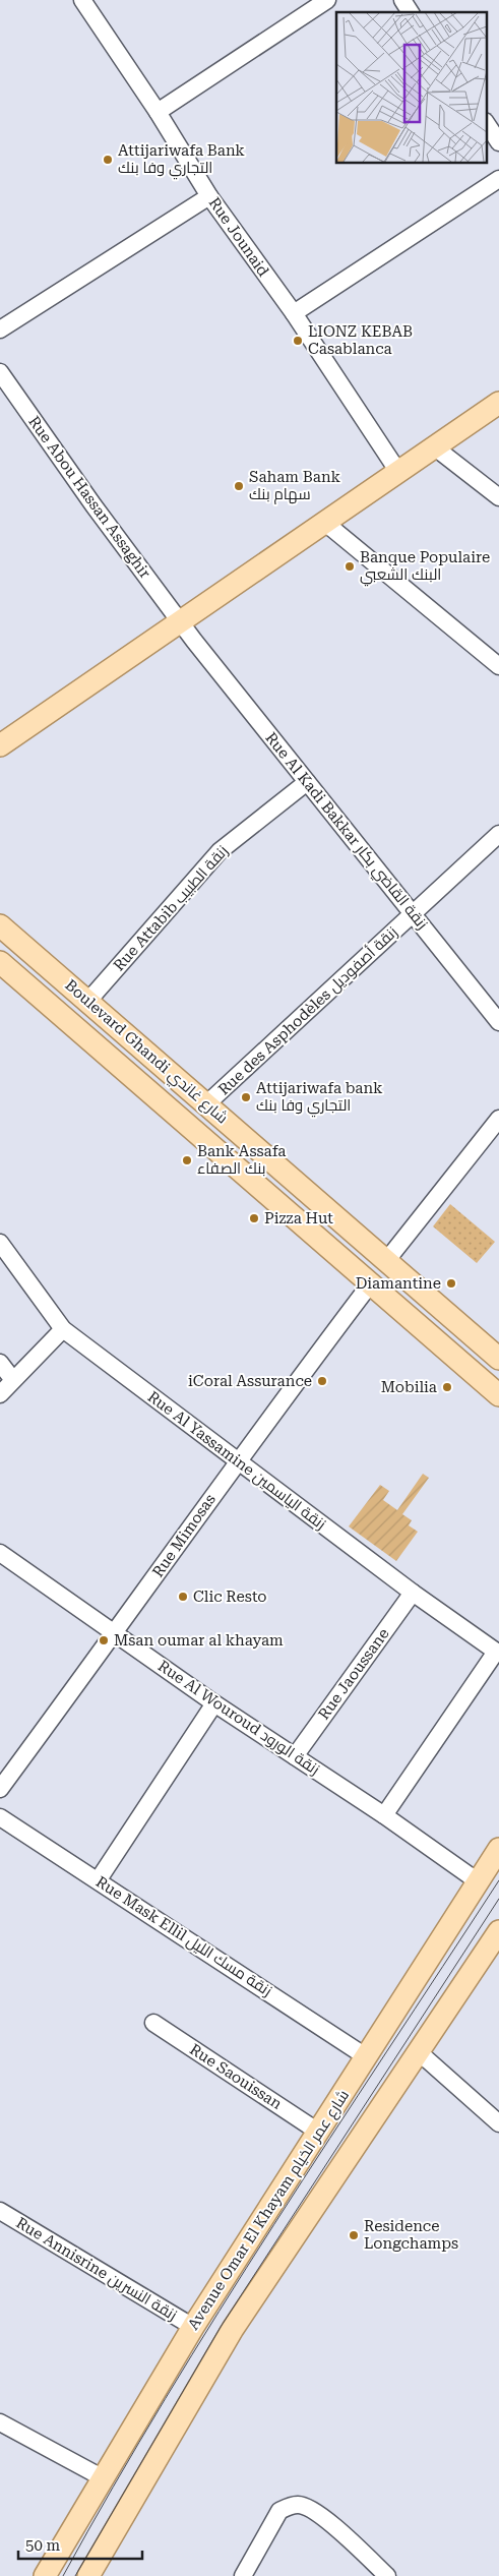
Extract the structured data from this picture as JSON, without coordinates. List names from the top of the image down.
{
  "streets": {
    "main road": ["Boulevard Ghandi شارع غاندي", "Avenue Omar El Khayam شارع عمر الخيام"],
    "street": [
      "Rue Jounaid",
      "Rue Abou Hassan Assaghir",
      "Rue Al Kadi Bakkar زنقة القاضي بكار",
      "Rue Attabib زنقة الطبيب",
      "Rue des Asphodèles زنقة أصفوديل",
      "Rue Al Yassamine زنقة الياسمين",
      "Rue Mimosas",
      "Rue Jaoussane",
      "Rue Al Wouroud زنقة الورود",
      "Rue Mask Ellil زنقة مسك الليل",
      "Rue Saouissan",
      "Rue Annisrine زنقة النسرين"
    ]
  },
  "crossings": [
    ["Rue Abou Hassan Assaghir", "Rue Al Kadi Bakkar زنقة القاضي بكار"],
    ["Rue Al Kadi Bakkar زنقة القاضي بكار", "Rue Attabib زنقة الطبيب"],
    ["Rue Al Kadi Bakkar زنقة القاضي بكار", "Rue des Asphodèles زنقة أصفوديل"],
    ["Rue Attabib زنقة الطبيب", "Boulevard Ghandi شارع غاندي"],
    ["Rue des Asphodèles زنقة أصفوديل", "Boulevard Ghandi شارع غاندي"],
    ["Boulevard Ghandi شارع غاندي", "Rue Mimosas"],
    ["Rue Al Yassamine زنقة الياسمين", "Rue Mimosas"],
    ["Rue Al Yassamine زنقة الياسمين", "Rue Jaoussane"],
    ["Rue Mimosas", "Rue Al Wouroud زنقة الورود"],
    ["Rue Jaoussane", "Rue Al Wouroud زنقة الورود"],
    ["Rue Al Wouroud زنقة الورود", "Avenue Omar El Khayam شارع عمر الخيام"],
    ["Rue Mask Ellil زنقة مسك الليل", "Avenue Omar El Khayam شارع عمر الخيام"],
    ["Rue Saouissan", "Avenue Omar El Khayam شارع عمر الخيام"],
    ["Avenue Omar El Khayam شارع عمر الخيام", "Rue Annisrine زنقة النسرين"]
  ],
  "places": [
    "Attijariwafa Bank التجاري وفا بنك",
    "LIONZ KEBAB Casablanca",
    "Saham Bank سهام بنك",
    "Banque Populaire البنك الشعبي",
    "Attijariwafa bank التجاري وفا بنك",
    "Bank Assafa بنك الصفاء",
    "Pizza Hut",
    "Diamantine",
    "iCoral Assurance",
    "Mobilia",
    "Clic Resto",
    "Msan oumar al khayam",
    "Residence Longchamps"
  ],
  "scale_bar": "50 m"
}
